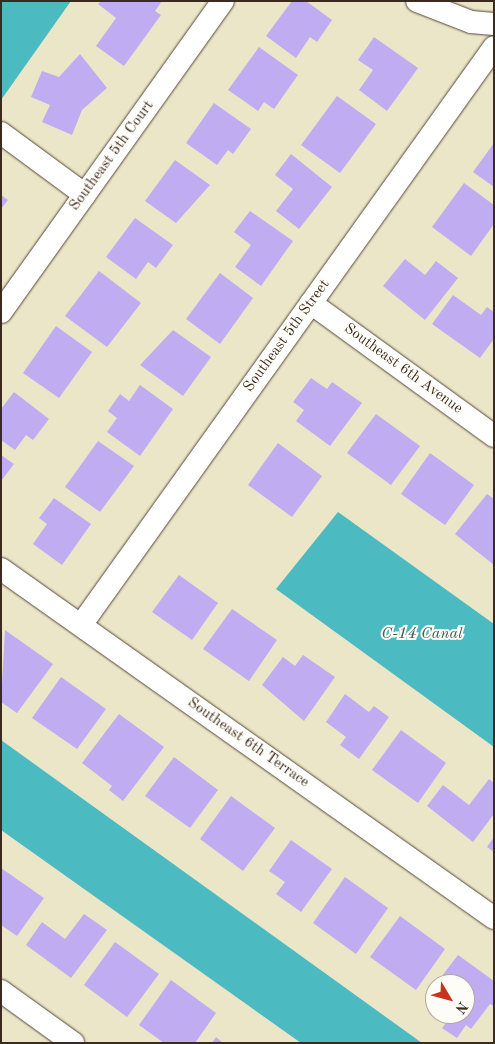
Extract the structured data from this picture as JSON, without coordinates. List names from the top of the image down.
{
  "streets": {
    "street": [
      "Southeast 5th Court",
      "Southeast 5th Street",
      "Southeast 6th Avenue",
      "Southeast 6th Terrace"
    ]
  },
  "crossings": [
    ["Southeast 5th Street", "Southeast 6th Avenue"],
    ["Southeast 5th Street", "Southeast 6th Terrace"]
  ],
  "water": ["C-14 Canal"],
  "north": "bottom right"
}
